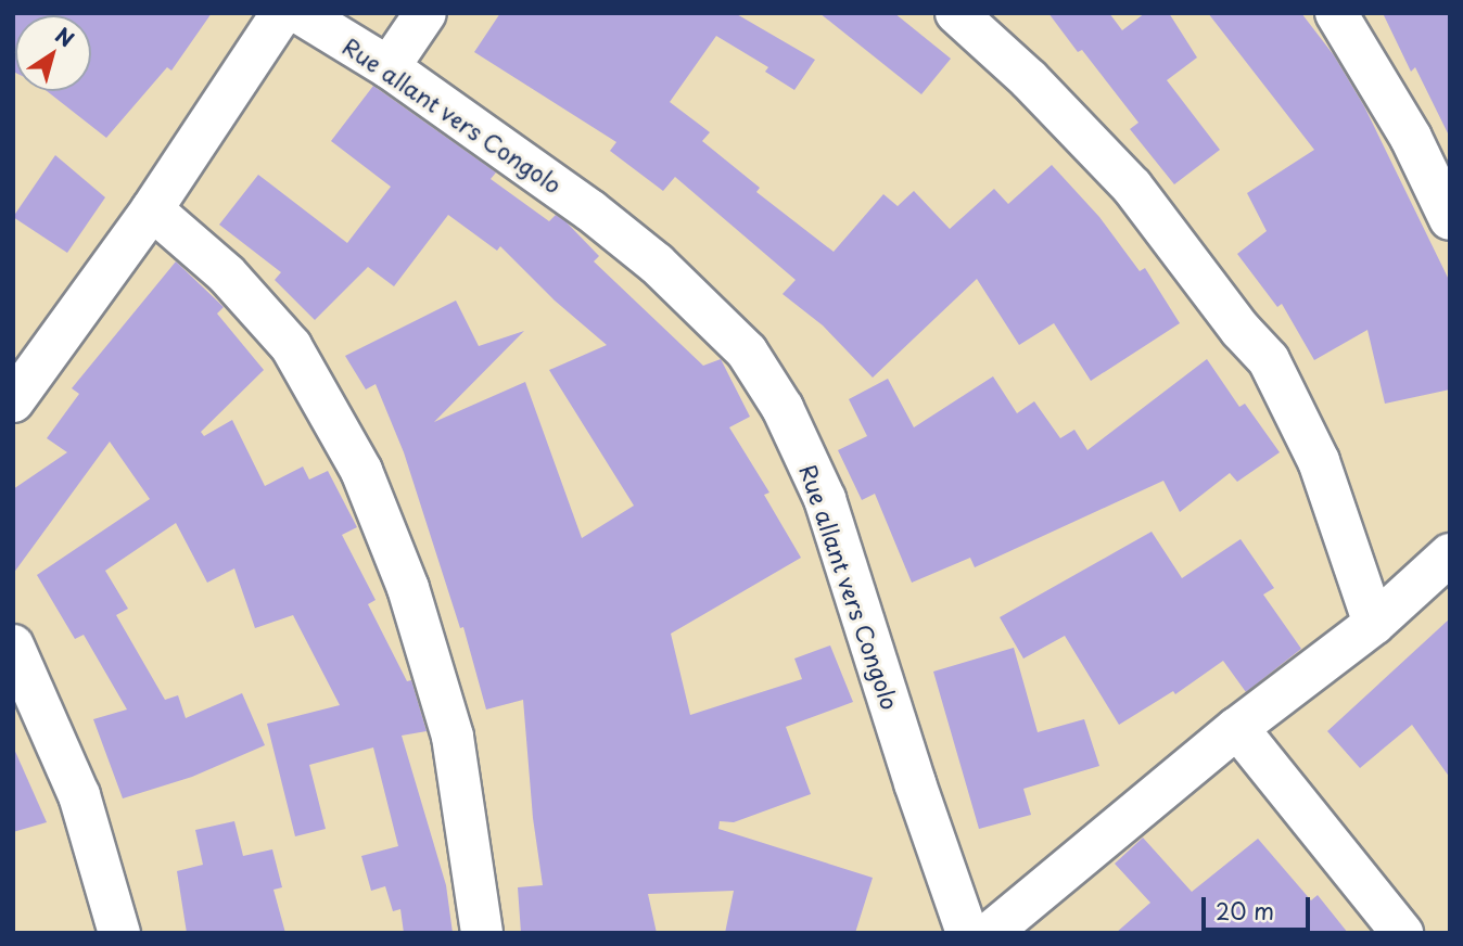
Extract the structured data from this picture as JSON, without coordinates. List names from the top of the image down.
{
  "streets": {
    "street": ["Rue allant vers Congolo"]
  },
  "scale_bar": "20 m",
  "north": "top right"
}
